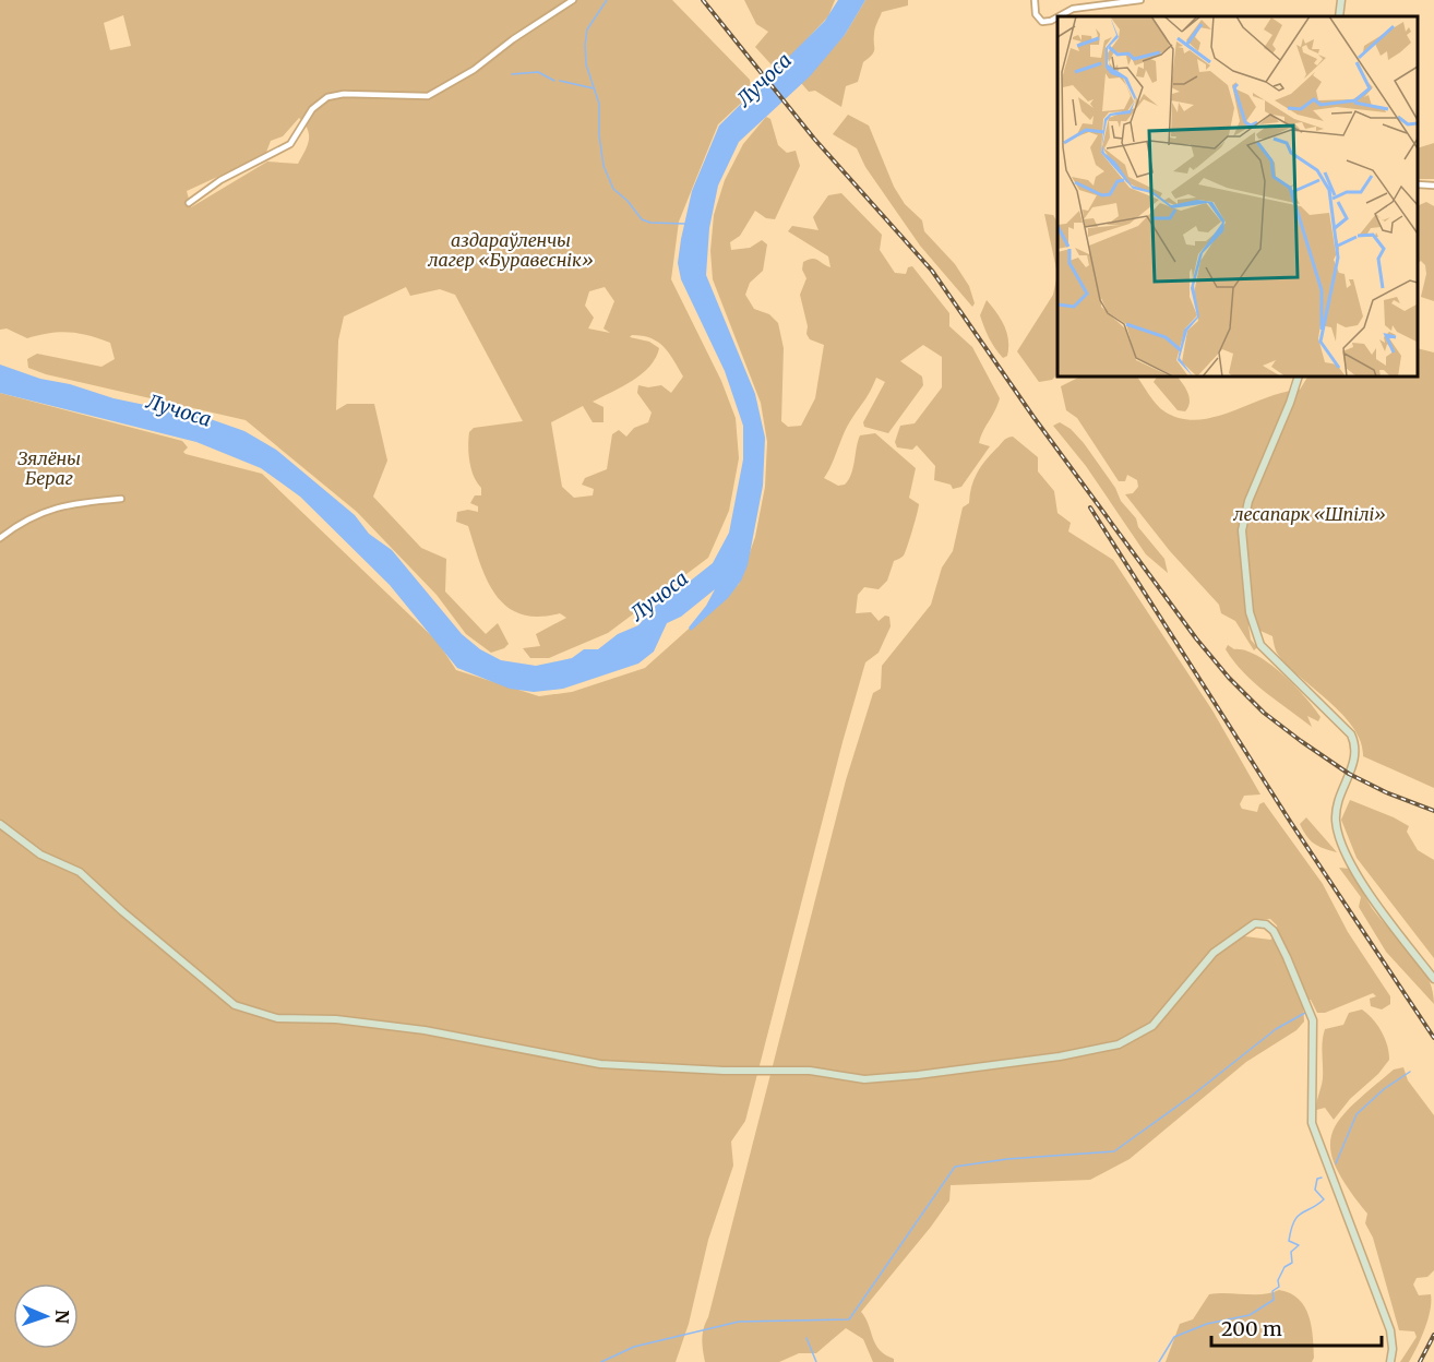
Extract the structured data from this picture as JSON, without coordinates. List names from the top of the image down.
{
  "water": ["Лучоса"],
  "parks": ["аздараўленчы лагер «Буравеснік»", "Зялёны Бераг", "лесапарк «Шпілі»"],
  "scale_bar": "200 m",
  "north": "right"
}
